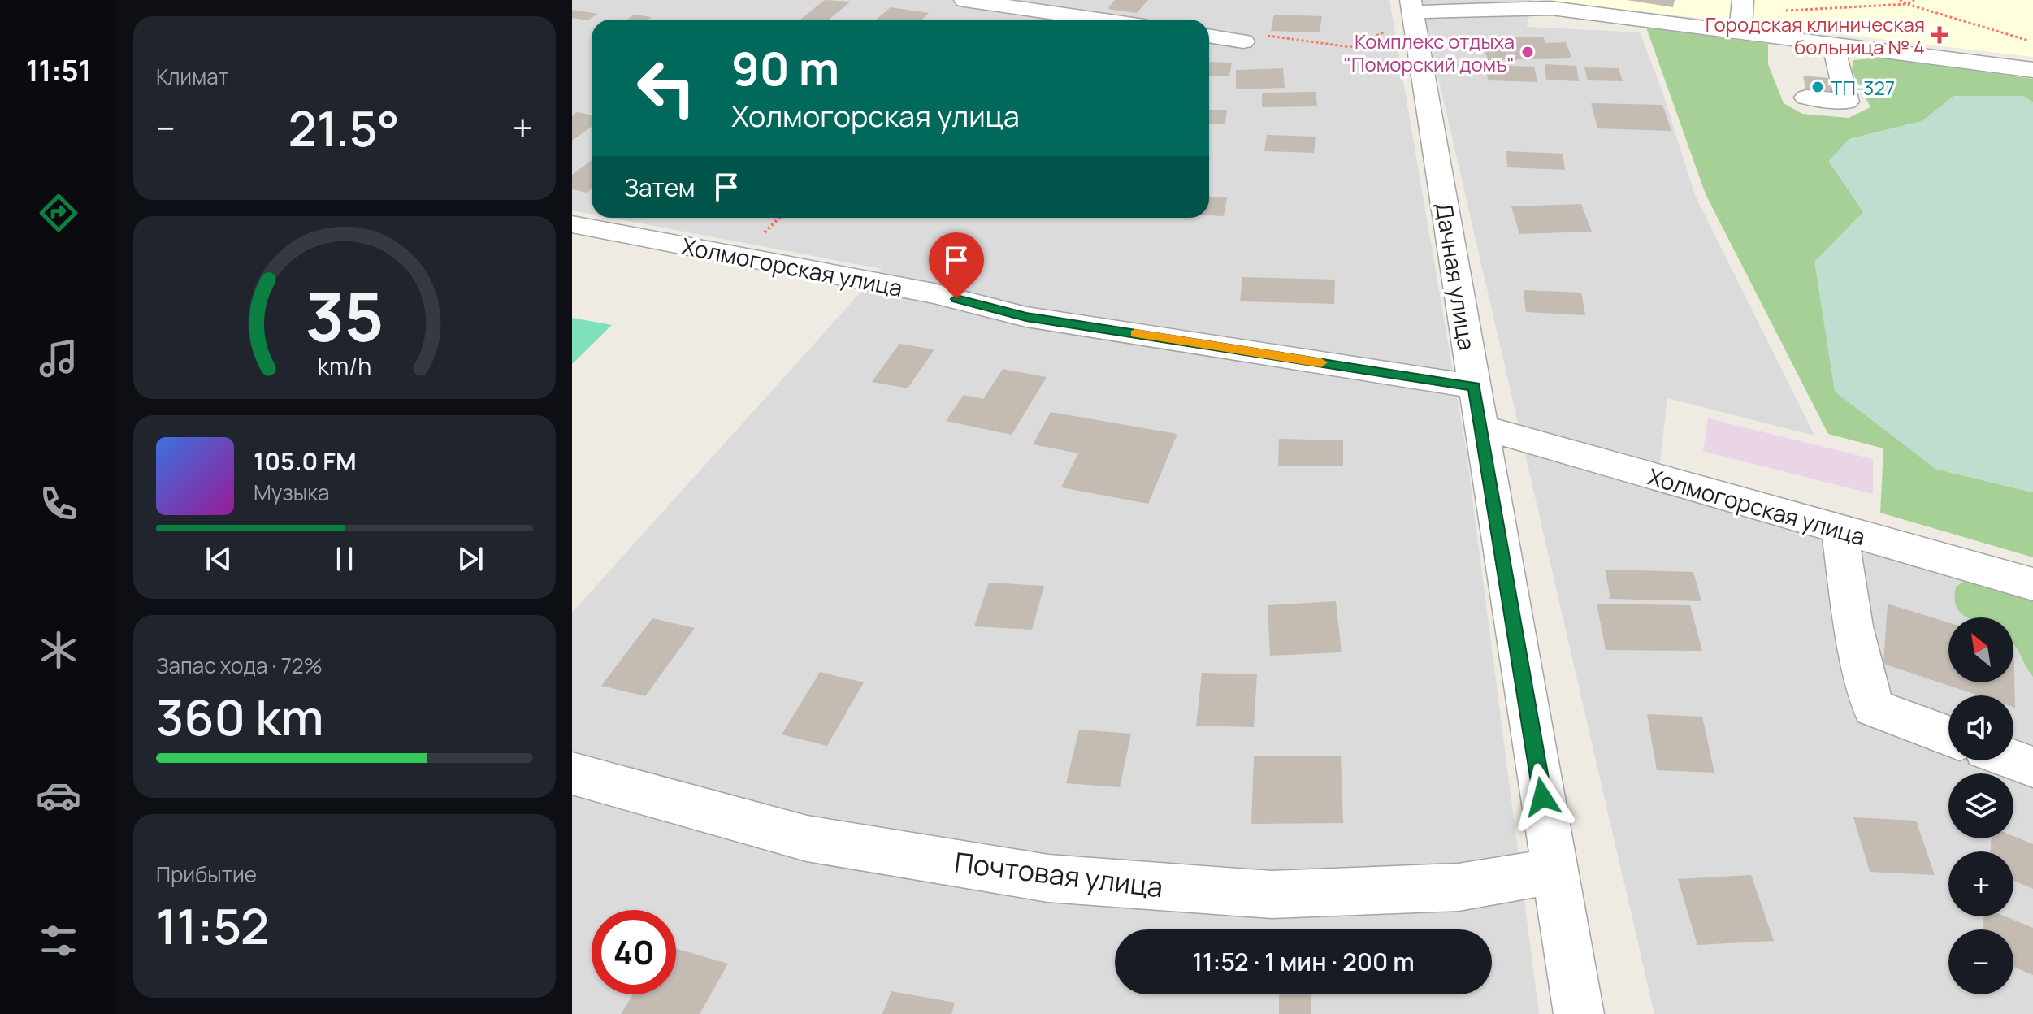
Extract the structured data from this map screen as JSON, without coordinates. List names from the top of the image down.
{
  "streets": {
    "street": ["Холмогорская улица", "Дачная улица", "Почтовая улица"]
  },
  "crossings": [
    ["Холмогорская улица", "Дачная улица"],
    ["Дачная улица", "Почтовая улица"]
  ],
  "places": {
    "health": ["Городская клиническая больница № 4"],
    "other": ["Комплекс отдыха \"Поморский домъ\"", "ТП-327"]
  },
  "north": "top left",
  "page": {
    "tabs": "11:51",
    "tile": [
      "Климат",
      ["Запас хода · 72%", "360 km"],
      ["Прибытие", "11:52"]
    ],
    "turn": ["90 m", "Холмогорская улица"],
    "heat": ["−", "21.5°", "+"],
    "then": "Затем",
    "song": ["105.0 FM", "Музыка"],
    "map_buttons": ["+", "−"],
    "limit": "40",
    "trip": "11:52 · 1 мин · 200 m",
    "gauge": ["35", "km/h"]
  }
}
